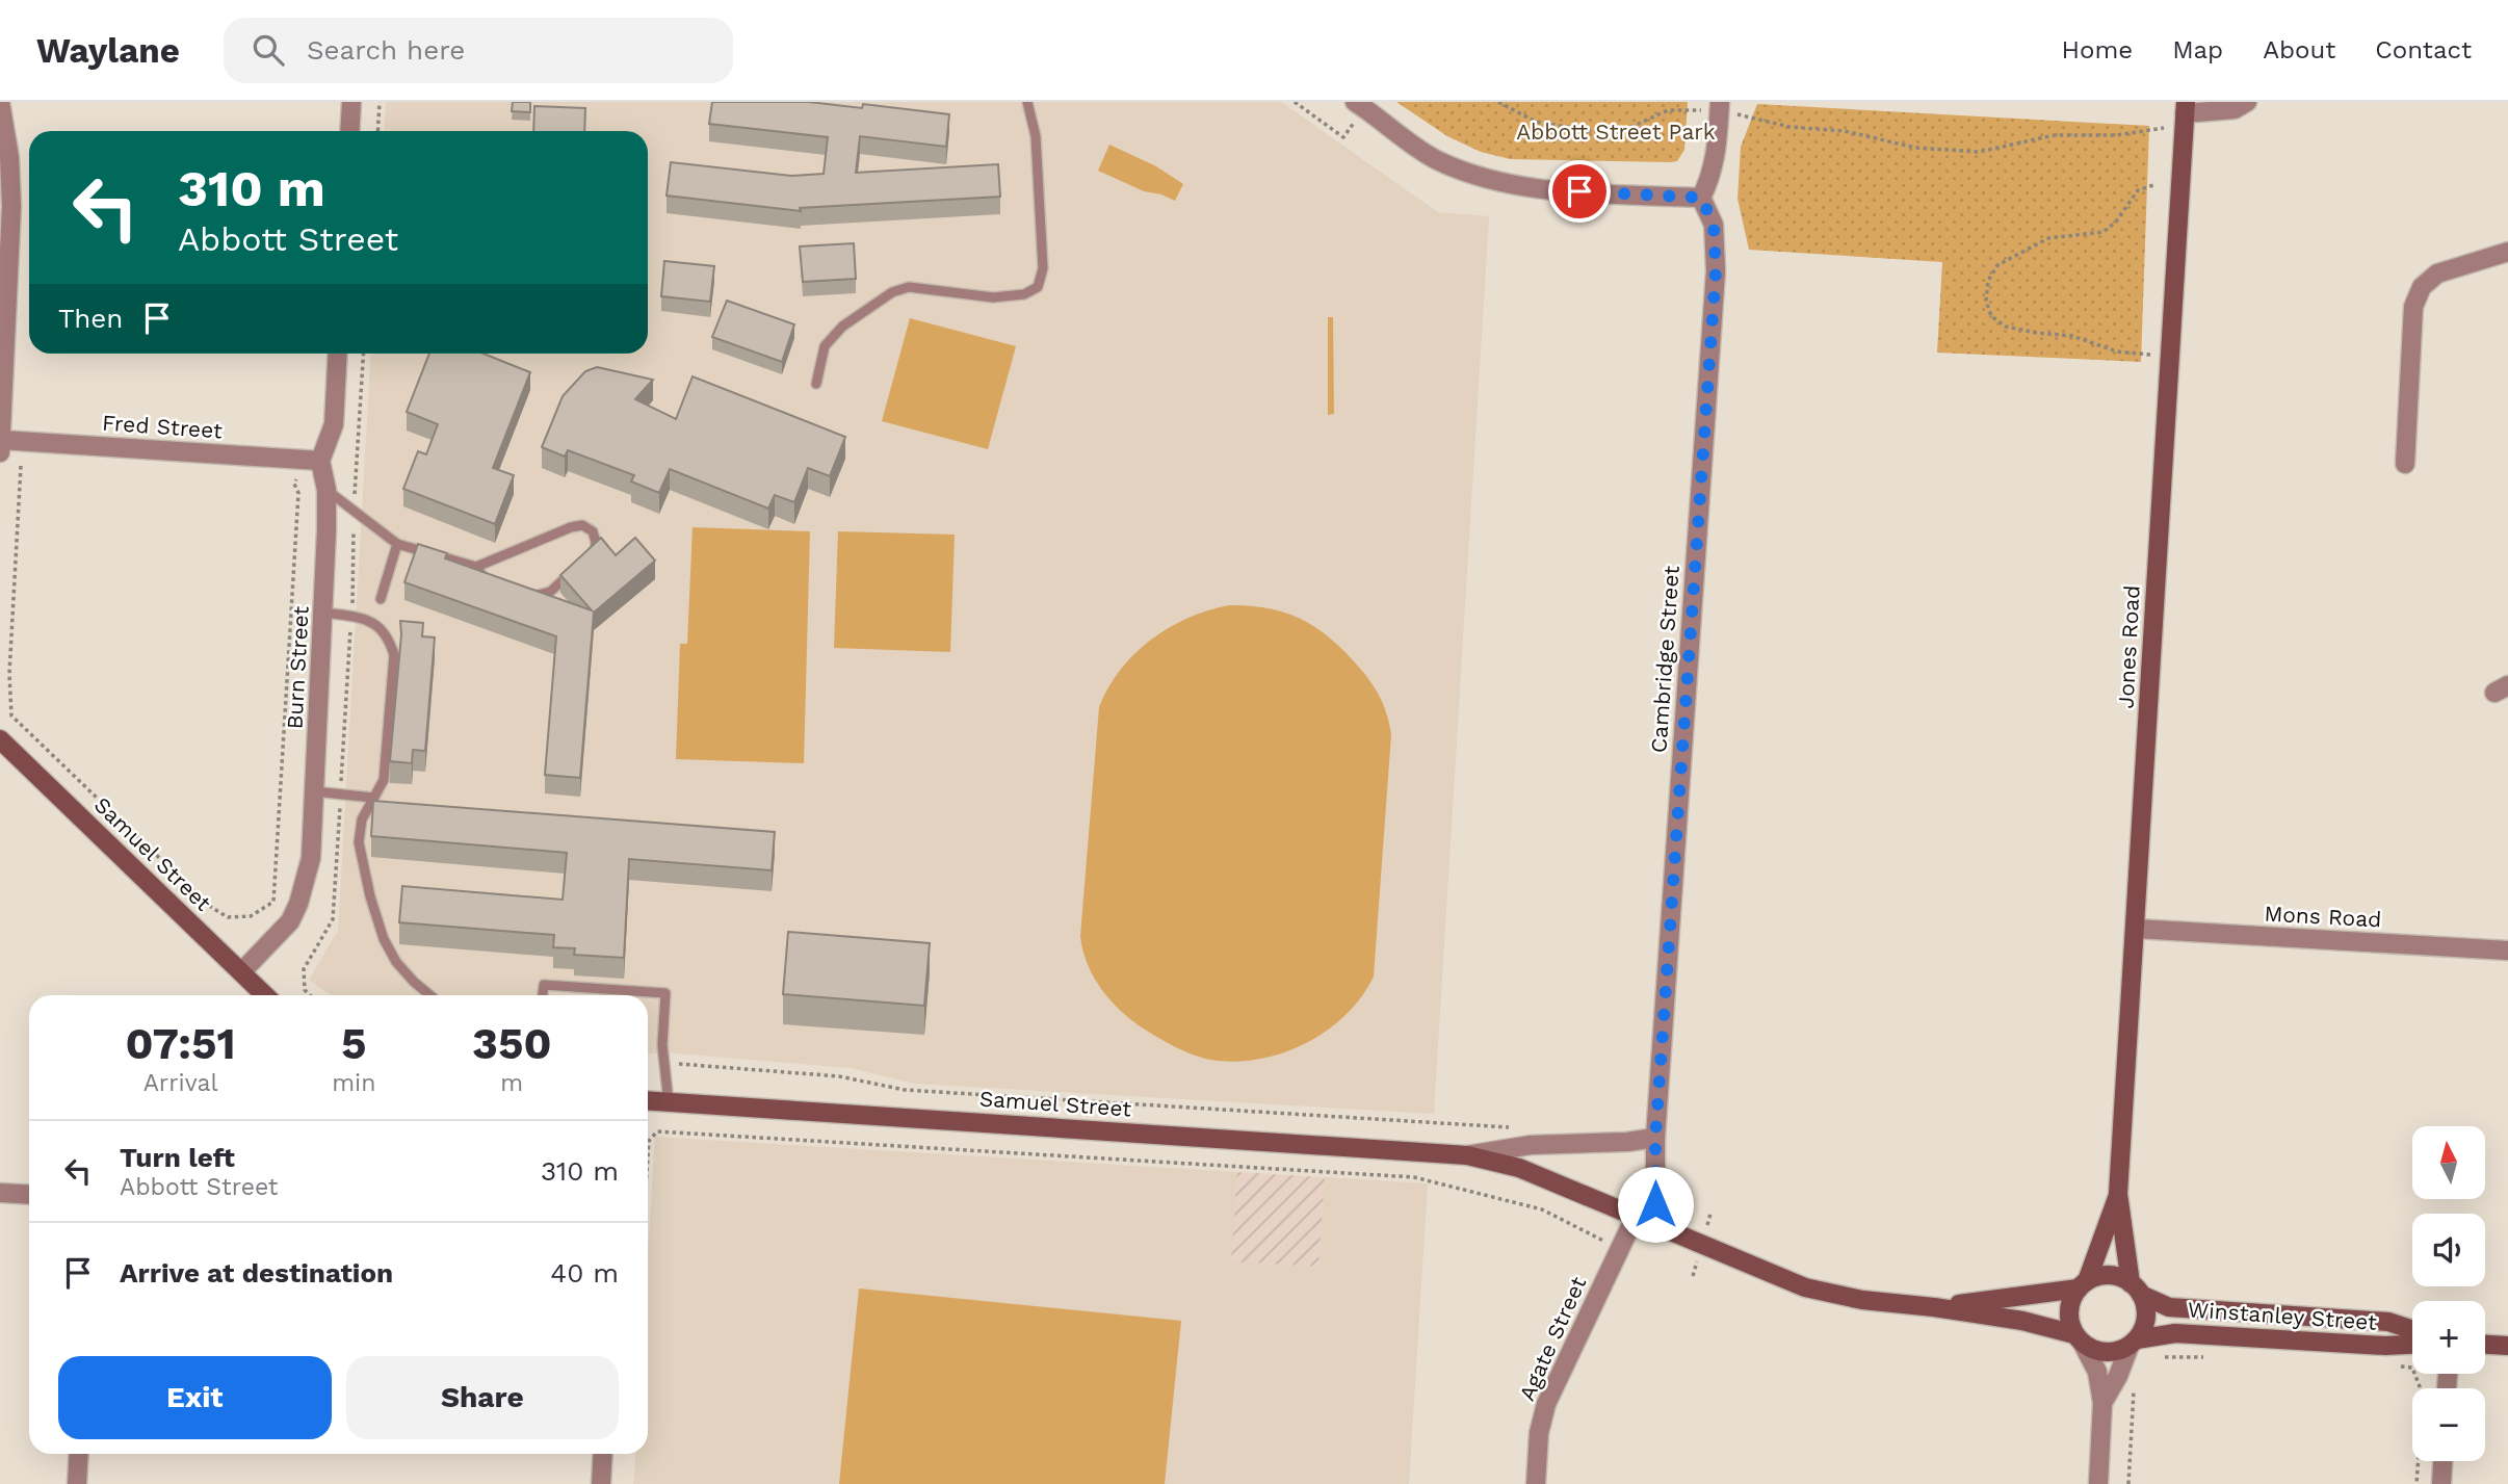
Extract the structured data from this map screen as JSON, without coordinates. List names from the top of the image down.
{
  "streets": {
    "street": [
      "Fred Street",
      "Jones Road",
      "Cambridge Street",
      "Burn Street",
      "Samuel Street",
      "Mons Road",
      "Winstanley Street",
      "Agate Street"
    ]
  },
  "crossings": [
    ["Fred Street", "Burn Street"],
    ["Jones Road", "Samuel Street"],
    ["Jones Road", "Mons Road"],
    ["Jones Road", "Winstanley Street"],
    ["Cambridge Street", "Samuel Street"],
    ["Burn Street", "Samuel Street"],
    ["Samuel Street", "Winstanley Street"],
    ["Samuel Street", "Agate Street"]
  ],
  "parks": ["Abbott Street Park"],
  "north": "top",
  "page": {
    "header": "Waylane",
    "search": "Search here",
    "nav": [
      "Home",
      "Map",
      "About",
      "Contact"
    ],
    "turn": ["310 m", "Abbott Street"],
    "then": "Then",
    "eta": [
      "07:51",
      "Arrival",
      "5",
      "min",
      "350",
      "m"
    ],
    "list": [
      {
        "name": "Turn left",
        "note": "Abbott Street",
        "value": "310 m"
      },
      {
        "name": "Arrive at destination",
        "value": "40 m"
      }
    ],
    "map_buttons": ["+", "−"],
    "buttons": ["Exit", "Share"]
  }
}
